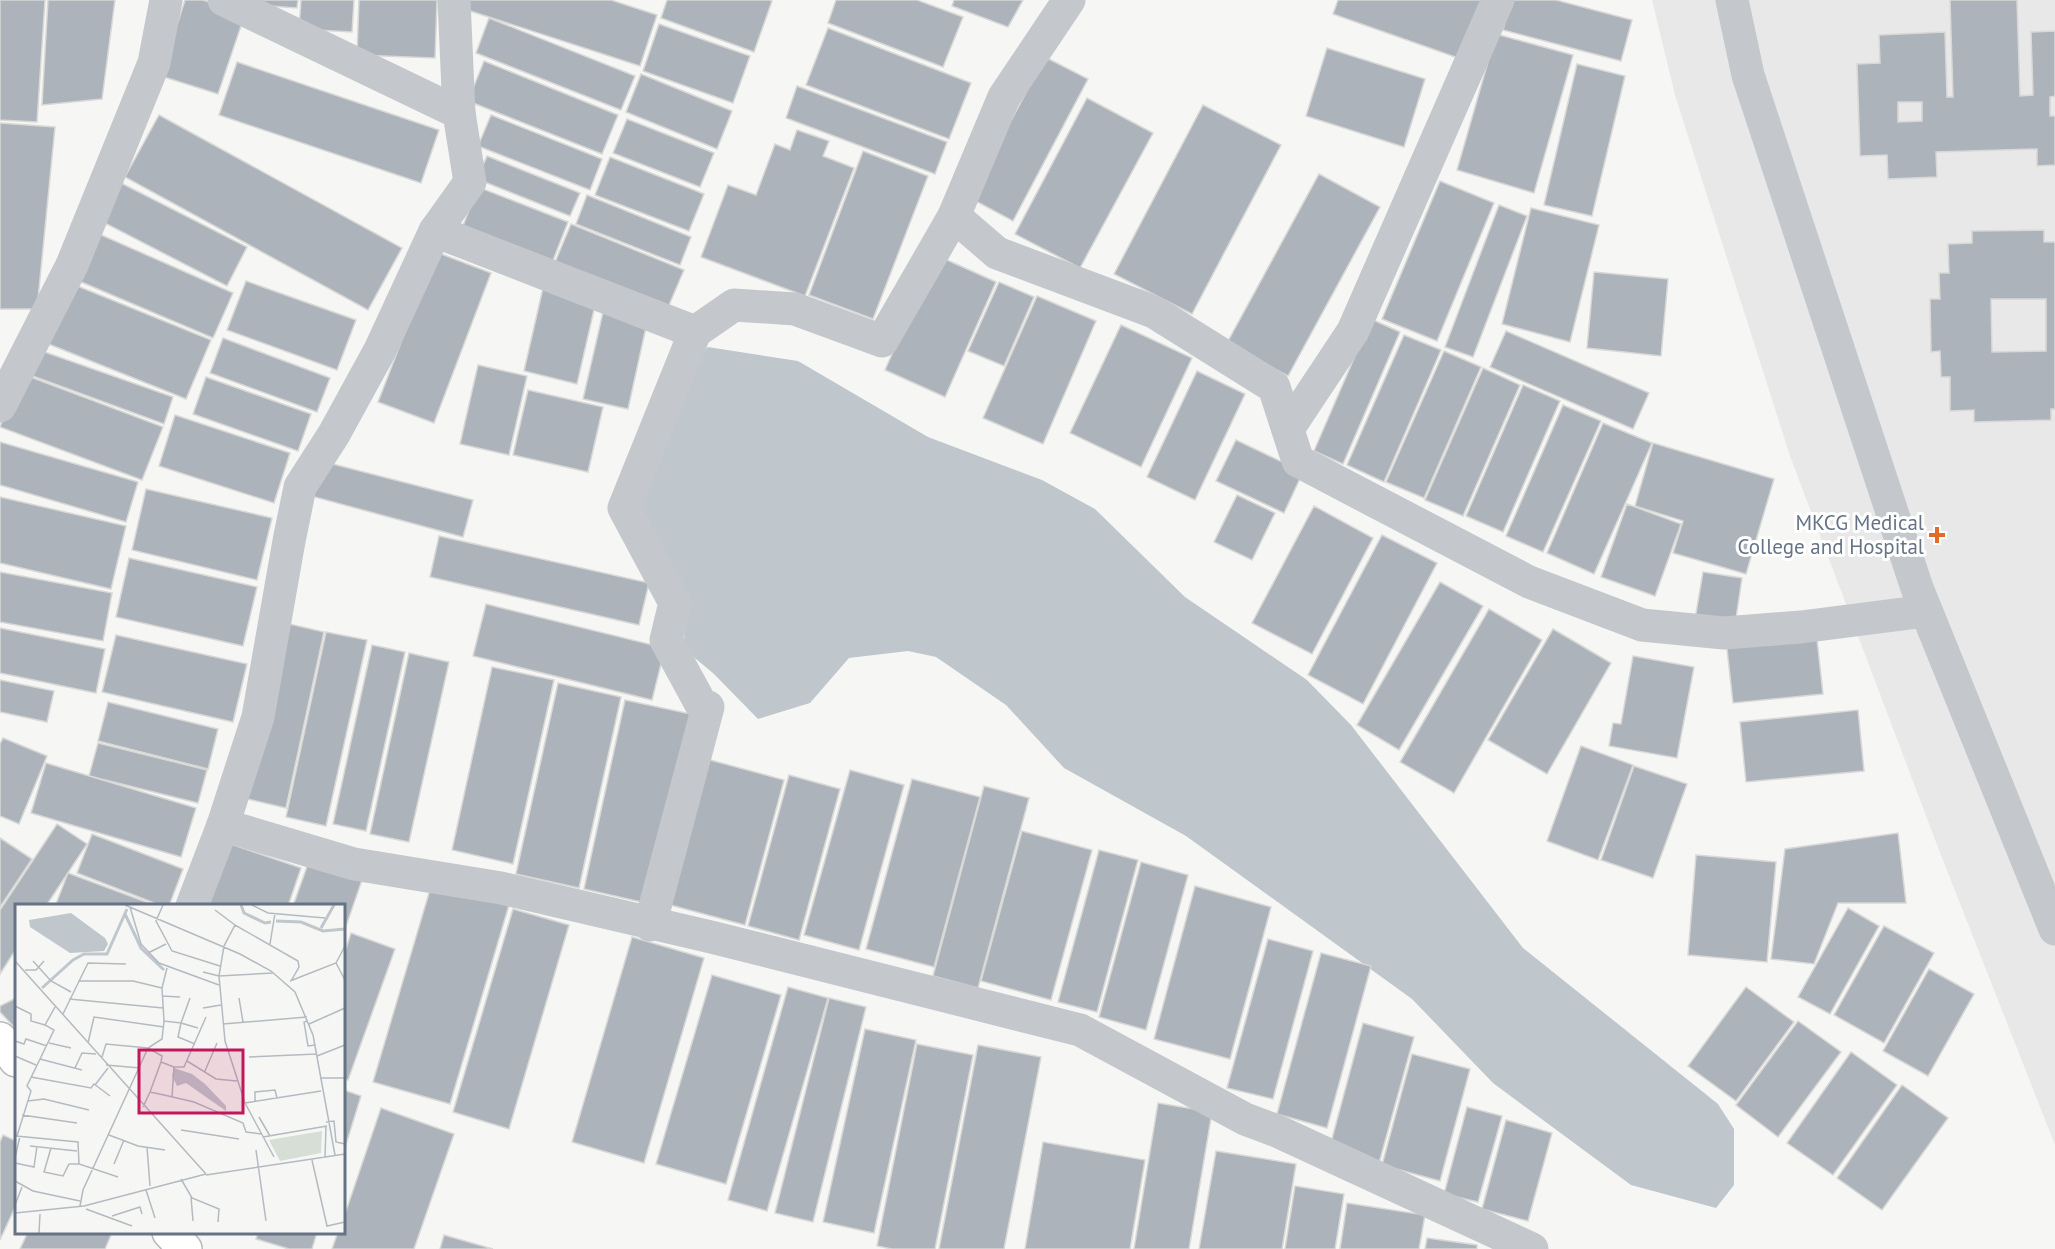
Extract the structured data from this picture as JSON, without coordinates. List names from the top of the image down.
{
  "places": {
    "health": ["MKCG Medical College and Hospital"]
  }
}
